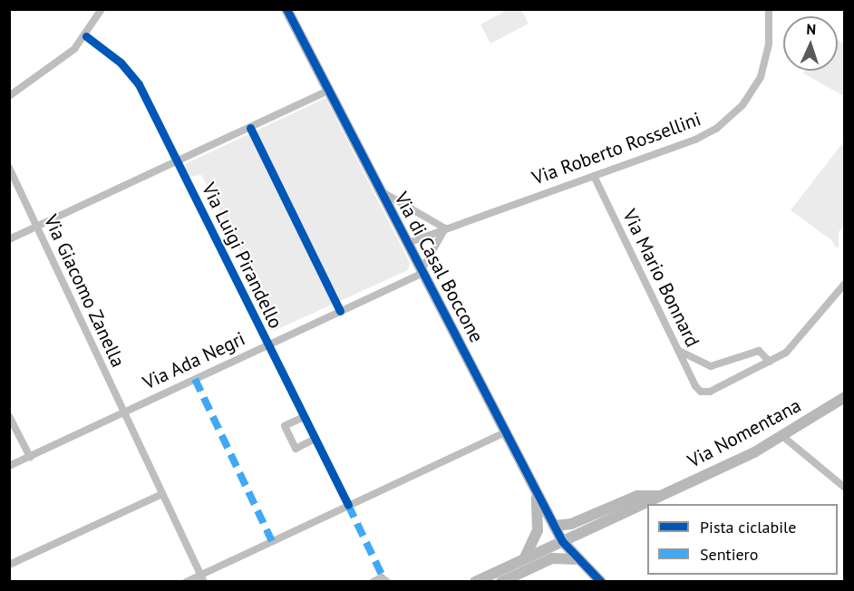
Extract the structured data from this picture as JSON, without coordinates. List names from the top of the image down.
{
  "streets": {
    "street": [
      "Via Roberto Rossellini",
      "Via Luigi Pirandello",
      "Via di Casal Boccone",
      "Via Mario Bonnard",
      "Via Giacomo Zanella",
      "Via Ada Negri",
      "Via Nomentana"
    ]
  },
  "crossings": [
    ["Via Roberto Rossellini", "Via di Casal Boccone"],
    ["Via Roberto Rossellini", "Via Mario Bonnard"],
    ["Via Luigi Pirandello", "Via Ada Negri"],
    ["Via di Casal Boccone", "Via Ada Negri"],
    ["Via di Casal Boccone", "Via Nomentana"],
    ["Via Giacomo Zanella", "Via Ada Negri"]
  ],
  "legend": ["Pista ciclabile", "Sentiero"],
  "north": "top"
}
